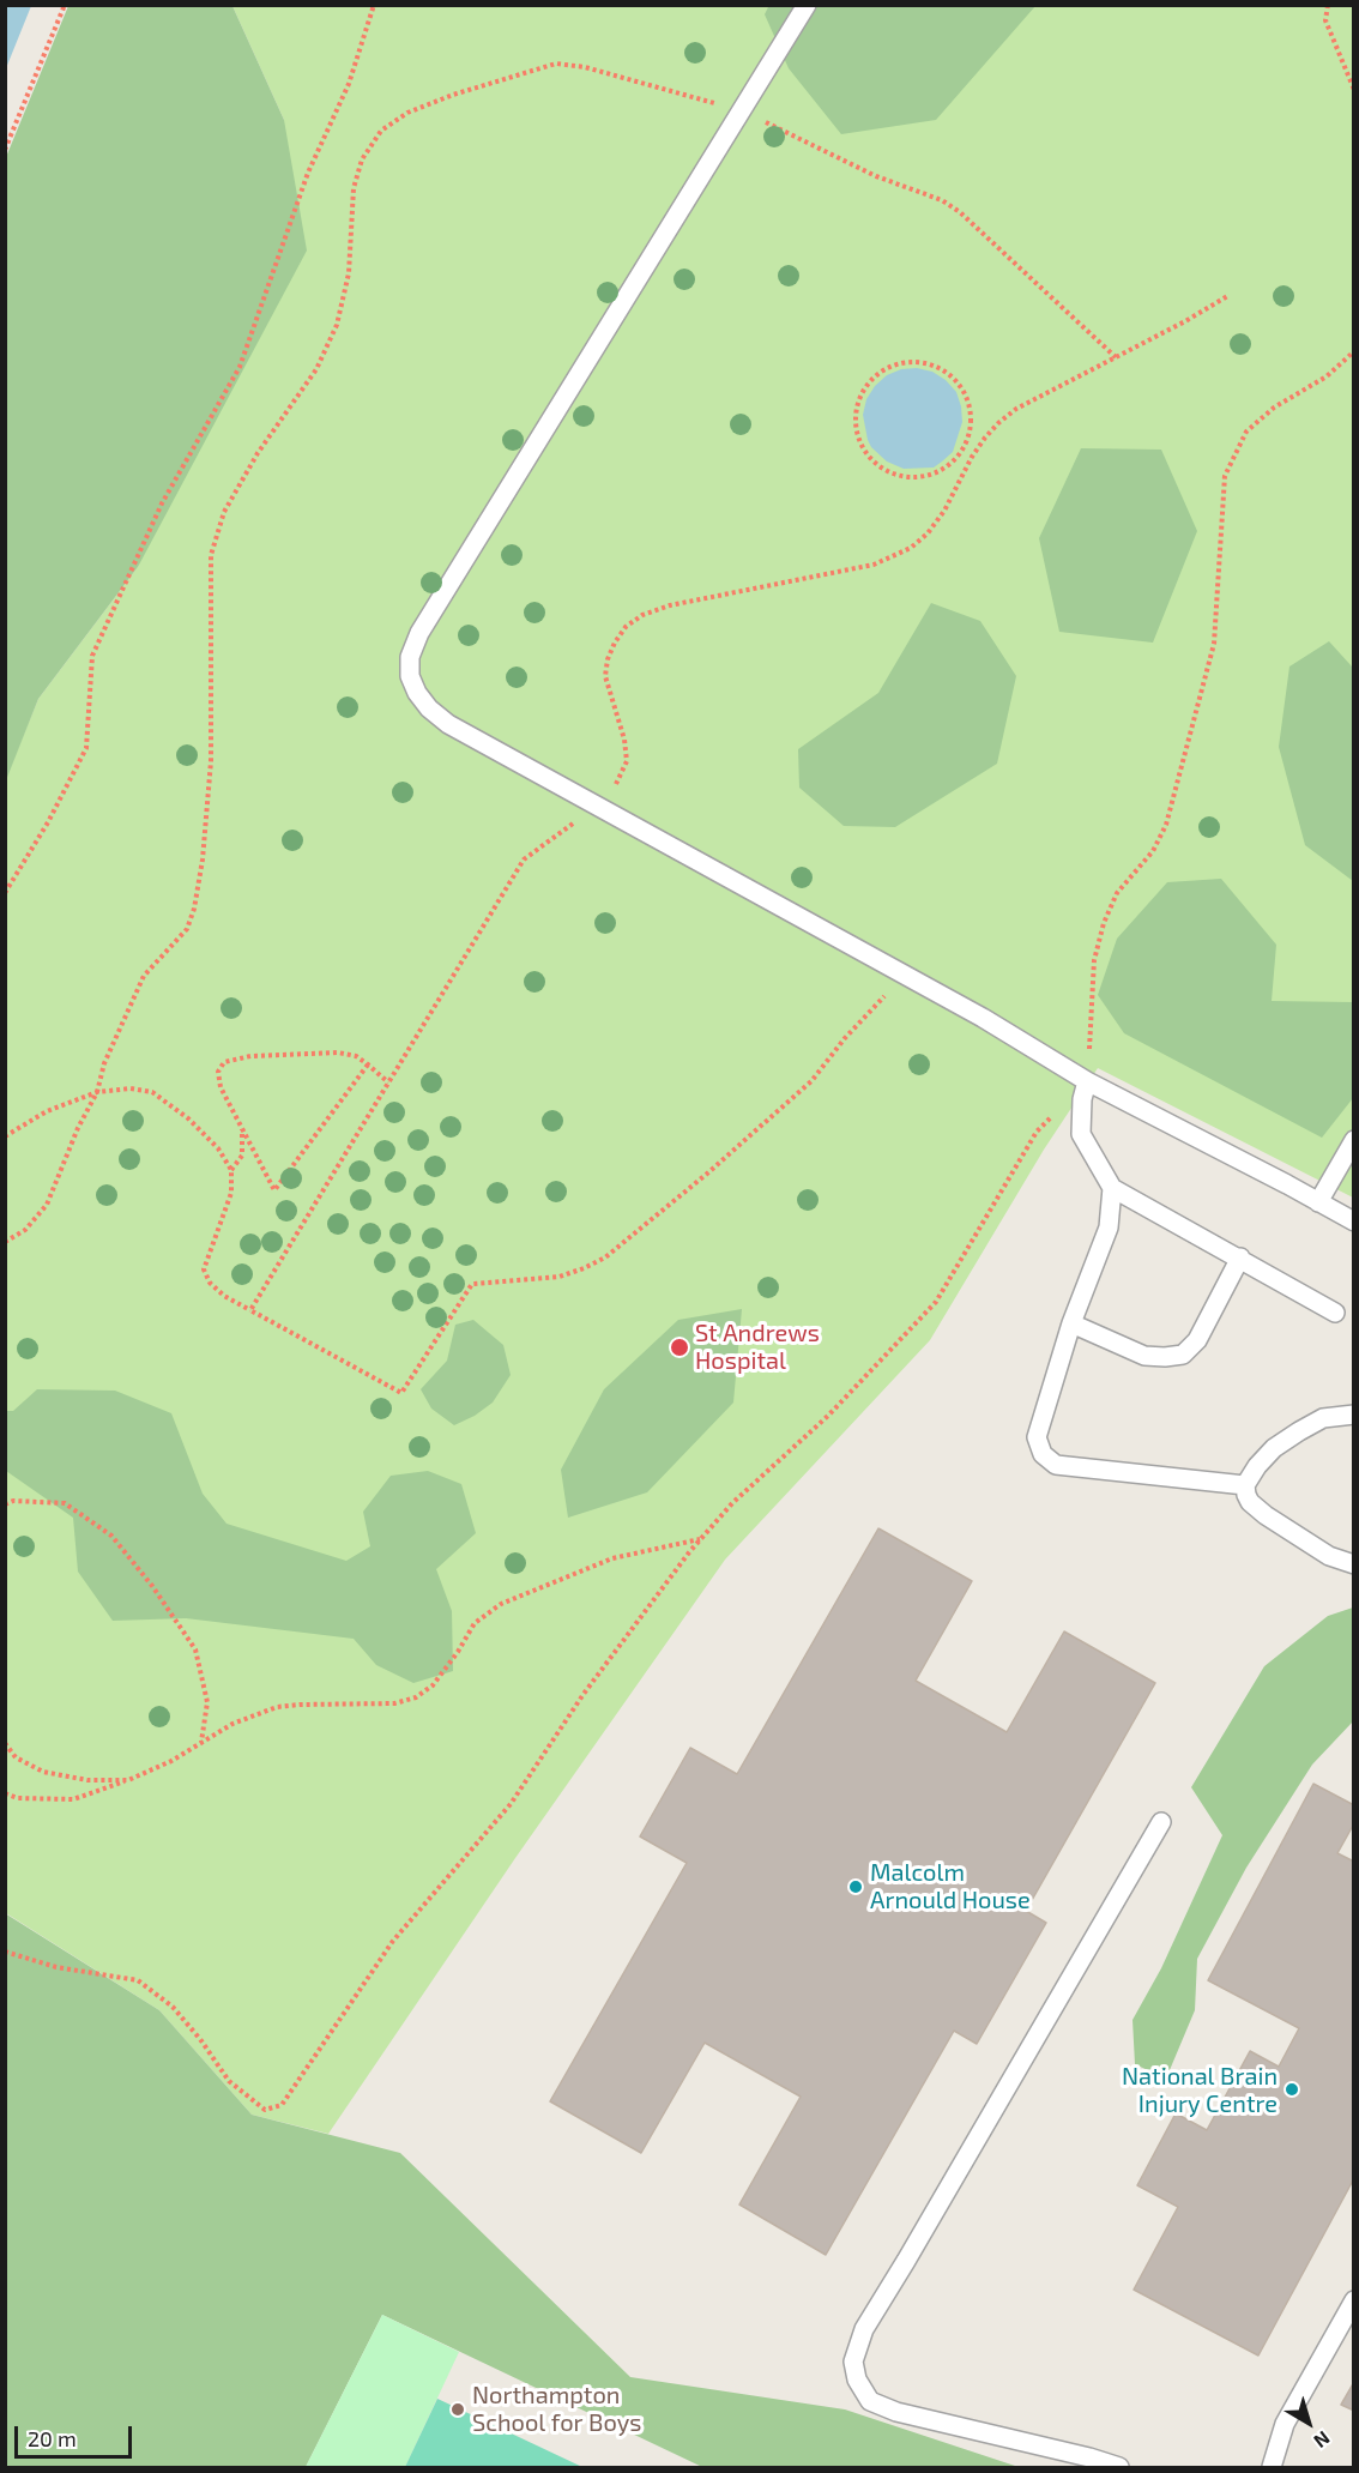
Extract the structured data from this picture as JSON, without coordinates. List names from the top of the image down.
{
  "places": [
    "St Andrews Hospital",
    "Malcolm Arnould House",
    "National Brain Injury Centre",
    "Northampton School for Boys"
  ],
  "scale_bar": "20 m",
  "north": "bottom right"
}
